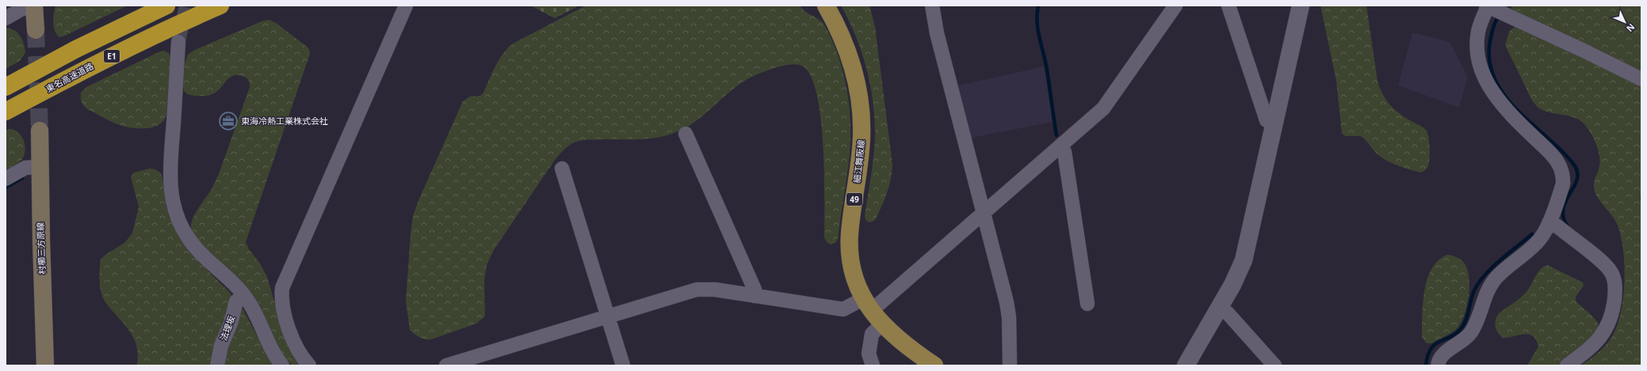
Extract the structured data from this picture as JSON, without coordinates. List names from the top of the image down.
{
  "streets": {
    "highway": ["E1", "東名高速道路"],
    "main road": ["細江舞阪線", "49", "村櫛三方原線"],
    "street": ["法理坂"]
  },
  "places": {
    "office": ["東海冷熱工業株式会社"]
  },
  "north": "bottom right"
}
